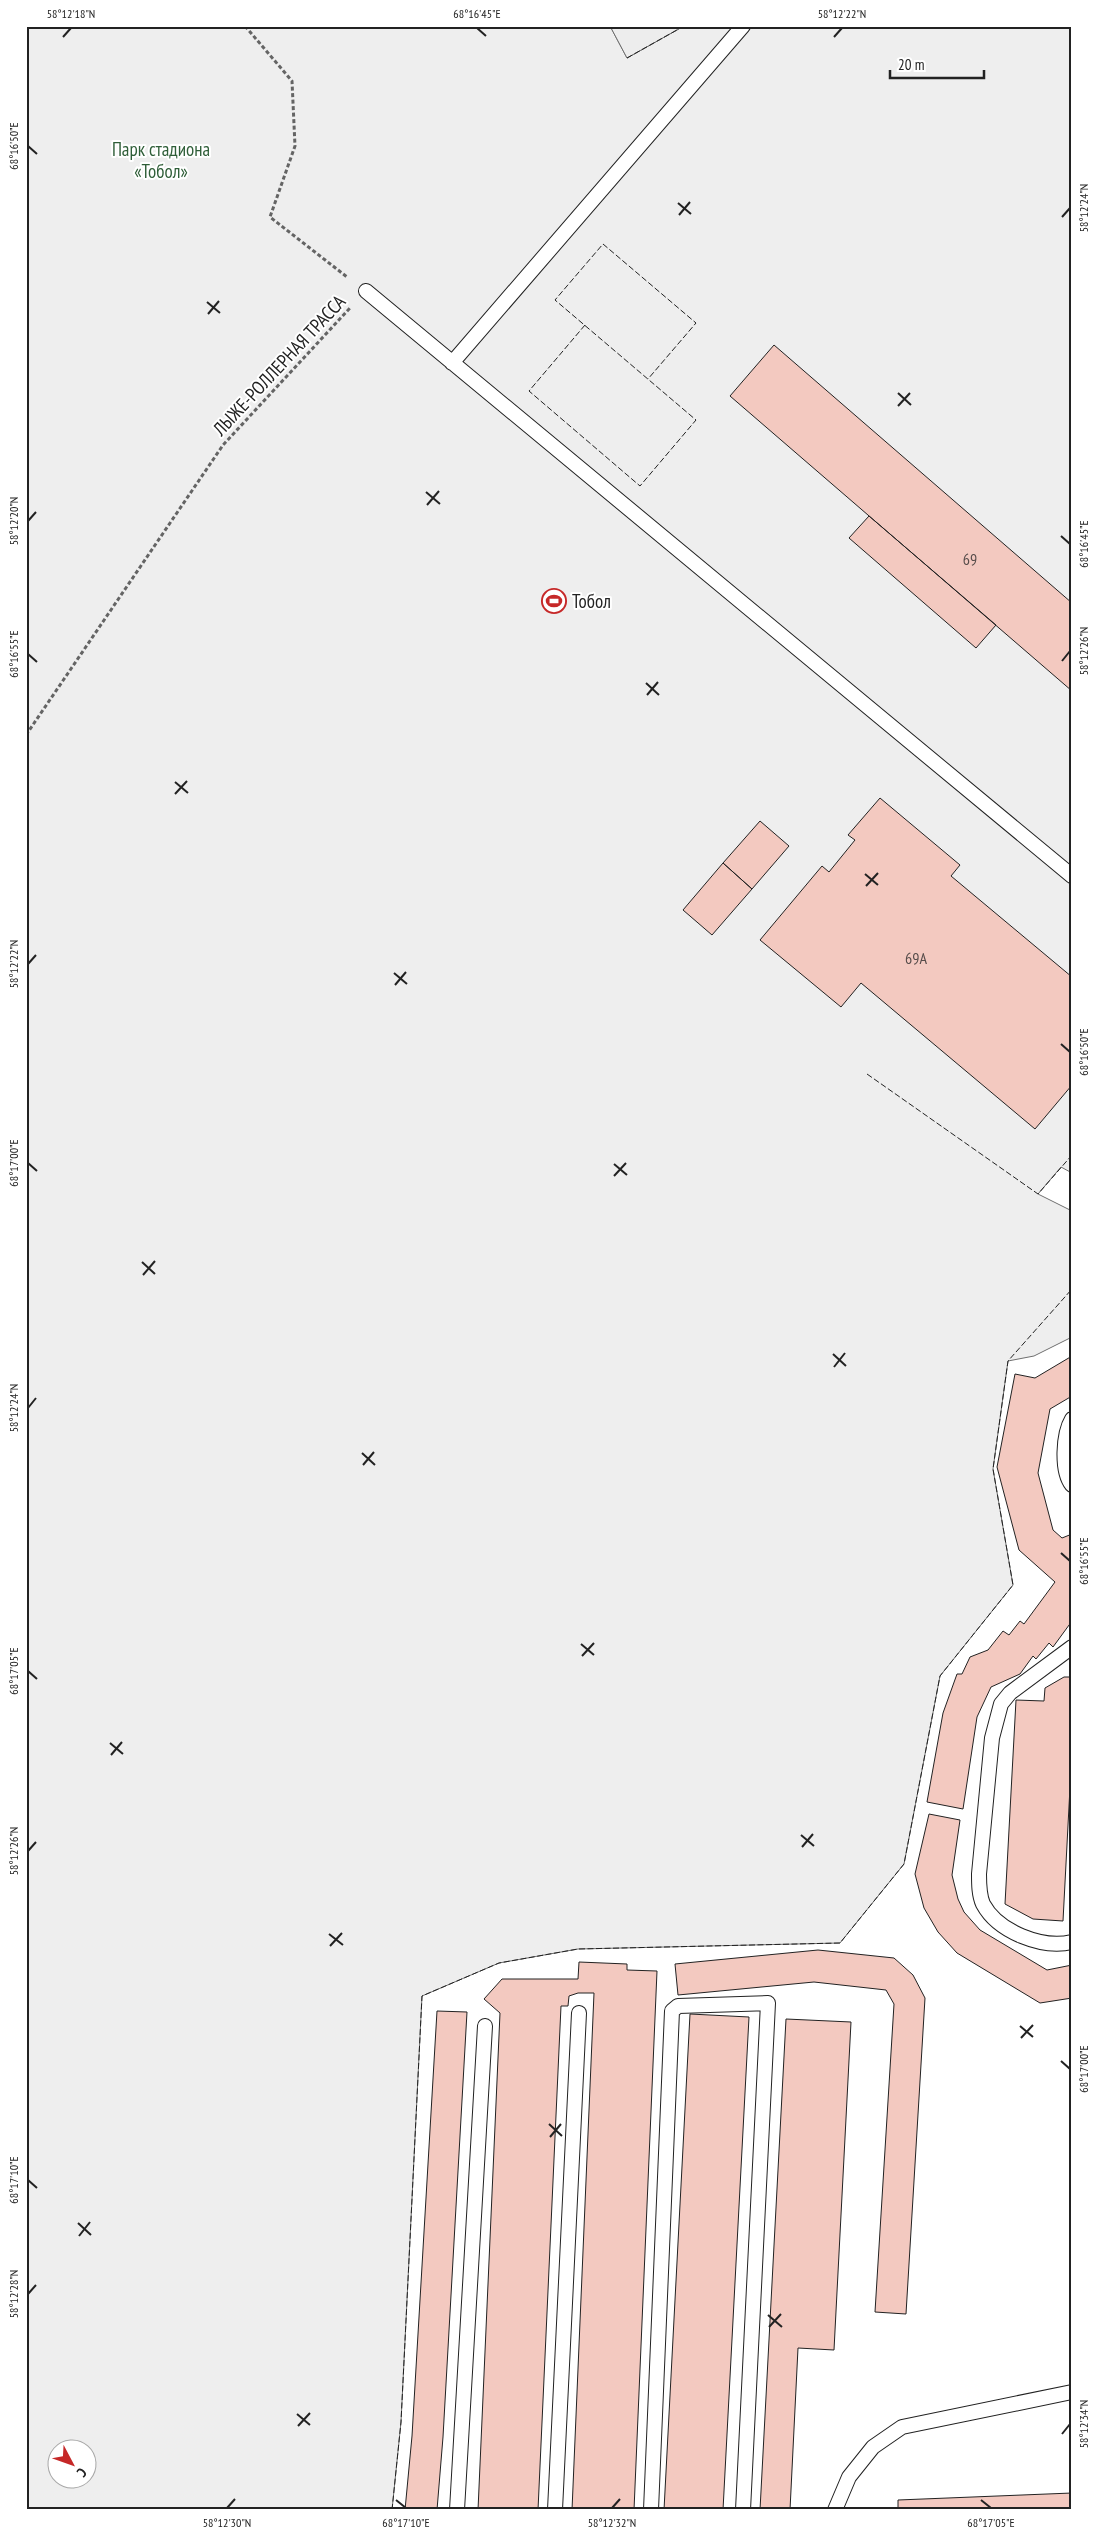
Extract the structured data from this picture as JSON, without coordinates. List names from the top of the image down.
{
  "streets": {
    "path": ["ЛЫЖЕ-РОЛЛЕРНАЯ ТРАССА"]
  },
  "parks": ["Парк стадиона «Тобол»"],
  "places": {
    "sports": ["Тобол"]
  },
  "house_numbers": ["69", "69А"],
  "scale_bar": "20 m",
  "north": "bottom right",
  "coordinates": [
    "58°12'18\"N",
    "68°16'45\"E",
    "58°12'22\"N",
    "68°16'50\"E",
    "58°12'24\"N",
    "58°12'20\"N",
    "58°12'26\"N",
    "68°16'55\"E",
    "68°17'00\"E",
    "68°17'05\"E",
    "68°17'10\"E",
    "58°12'28\"N",
    "58°12'34\"N",
    "58°12'30\"N",
    "58°12'32\"N"
  ]
}
